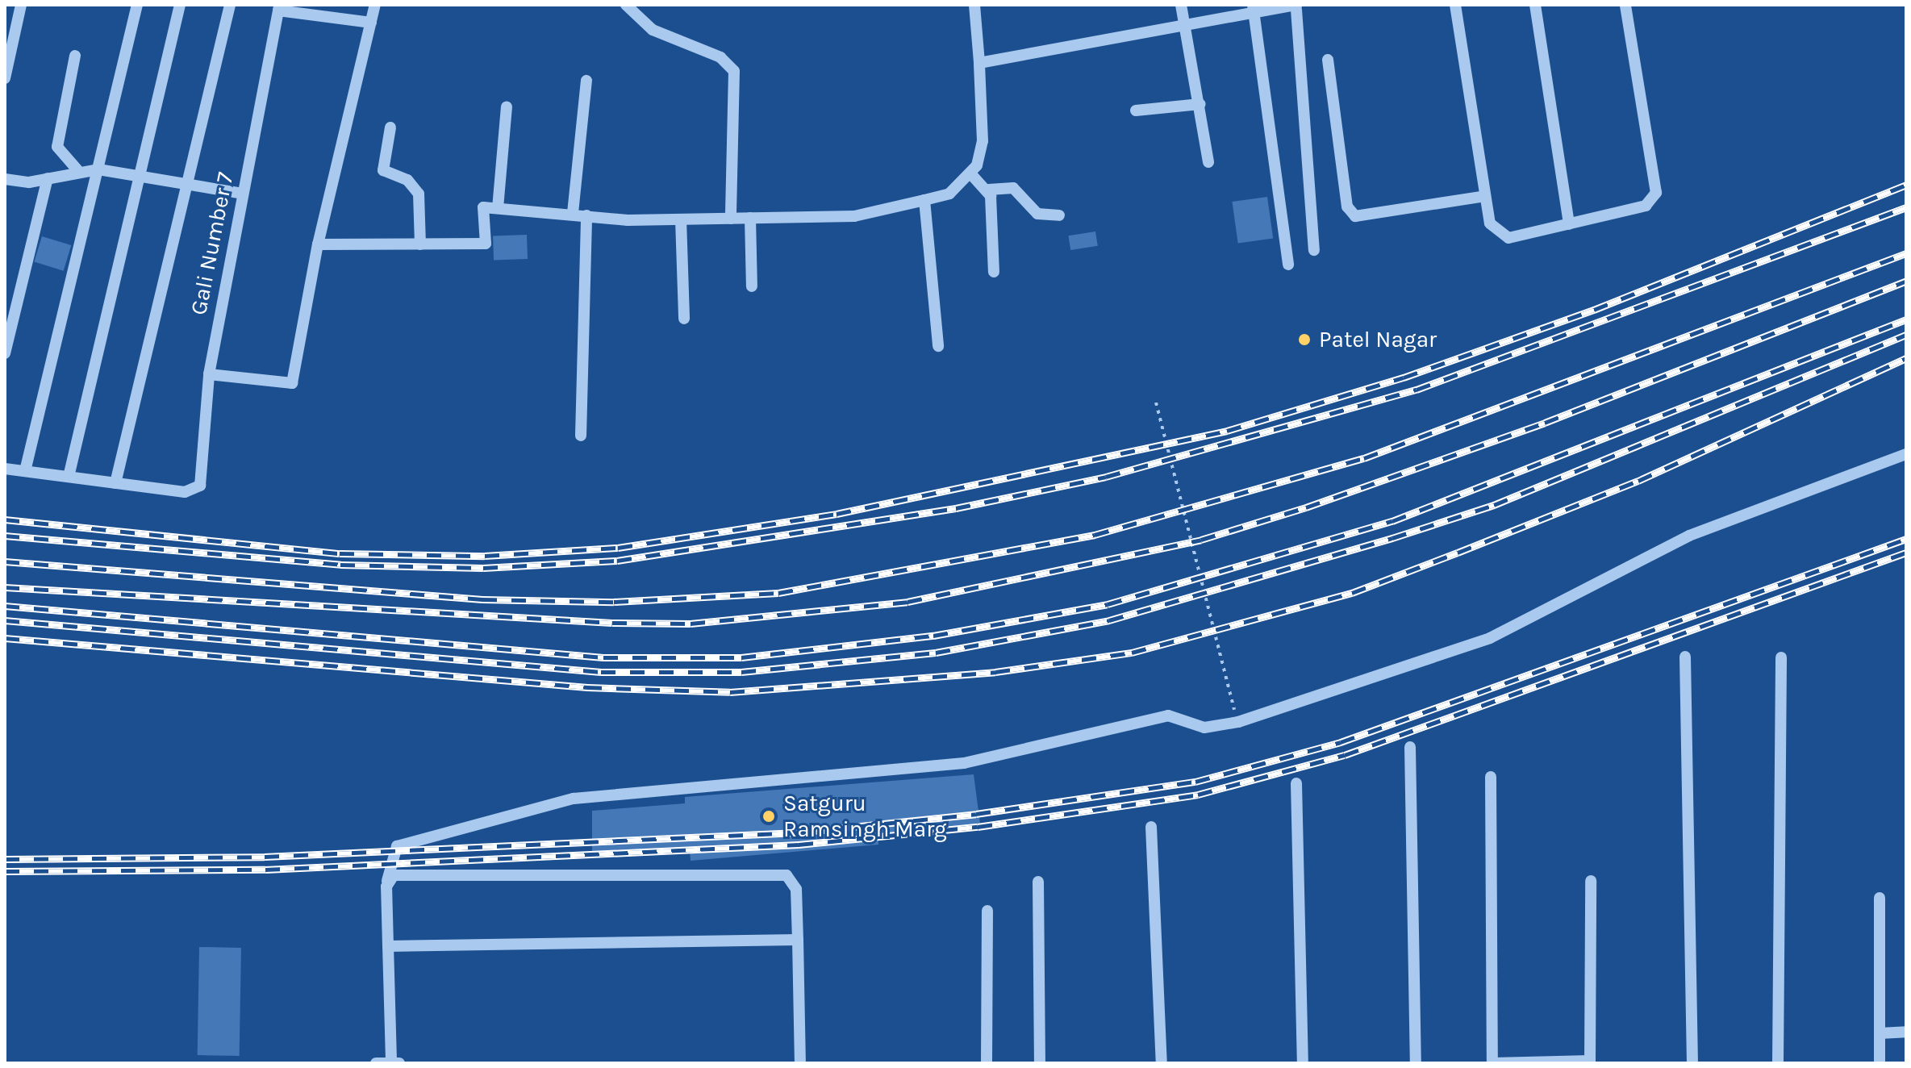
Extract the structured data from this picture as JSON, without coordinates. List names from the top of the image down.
{
  "streets": {
    "street": ["Gali Number 7"]
  },
  "places": ["Patel Nagar", "Satguru Ramsingh Marg"]
}
